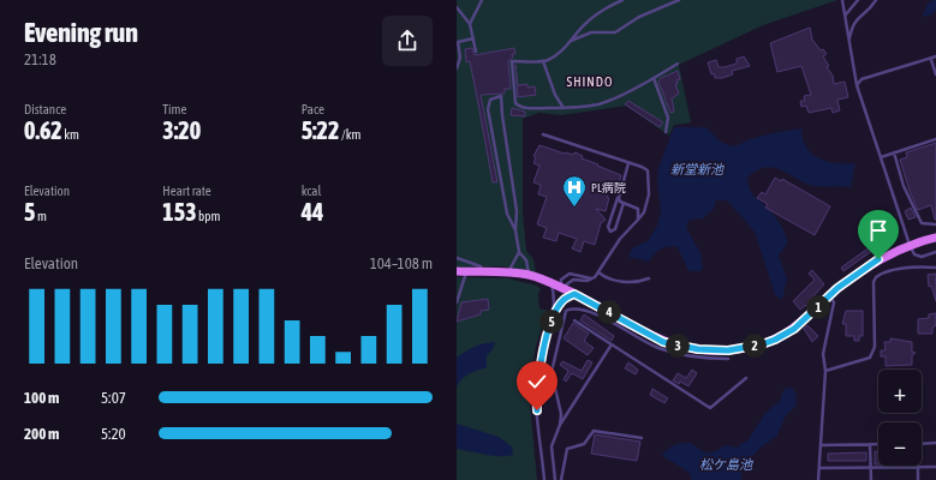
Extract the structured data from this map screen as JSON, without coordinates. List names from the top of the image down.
{
  "districts": ["SHINDO"],
  "water": ["新堂新池", "松ケ島池"],
  "places": {
    "hospital": ["PL病院"]
  },
  "page": {
    "heading": ["Evening run", "21:18"],
    "stats": [
      ["Distance", "0.62 km"],
      ["Time", "3:20"],
      ["Pace", "5:22 /km"],
      ["Elevation", "5 m"],
      ["Heart rate", "153 bpm"],
      ["kcal", "44"]
    ],
    "chart": ["Elevation", "104–108 m"],
    "pins": [
      "1",
      "4",
      "5",
      "2",
      "3"
    ],
    "map_buttons": ["+", "−"],
    "list": [
      {
        "name": "100 m",
        "note": "5:07"
      },
      {
        "name": "200 m",
        "note": "5:20"
      }
    ]
  }
}
